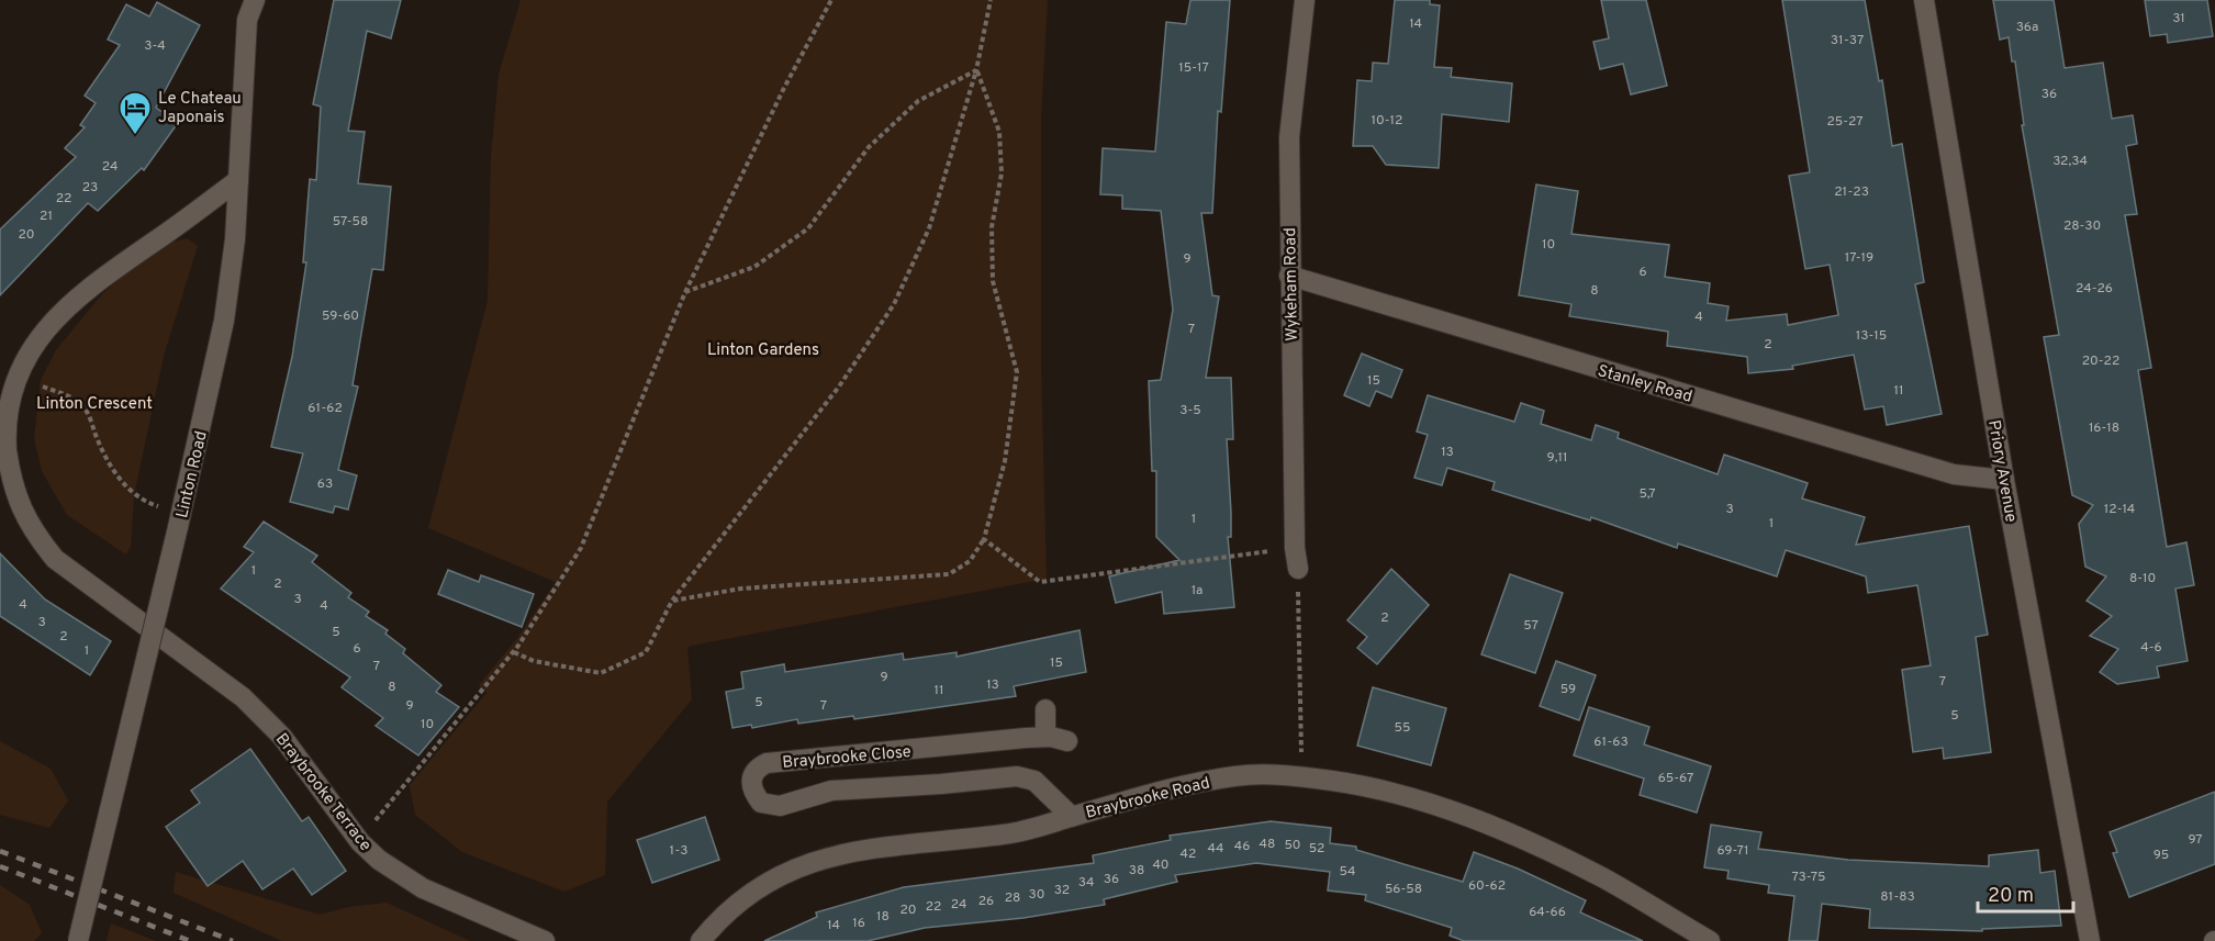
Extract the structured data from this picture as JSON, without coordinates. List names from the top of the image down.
{
  "streets": {
    "street": [
      "Wykeham Road",
      "Stanley Road",
      "Priory Avenue",
      "Linton Road",
      "Braybrooke Close",
      "Braybrooke Terrace",
      "Braybrooke Road"
    ]
  },
  "crossings": [
    ["Wykeham Road", "Stanley Road"],
    ["Stanley Road", "Priory Avenue"],
    ["Linton Road", "Braybrooke Terrace"],
    ["Braybrooke Close", "Braybrooke Road"]
  ],
  "parks": ["Linton Gardens", "Linton Crescent"],
  "places": {
    "hotel": ["Le Chateau Japonais"]
  },
  "house_numbers": [
    "31",
    "14",
    "36a",
    "31-37",
    "3-4",
    "15-17",
    "36",
    "10-12",
    "25-27",
    "32,34",
    "24",
    "23",
    "21-23",
    "22",
    "21",
    "57-58",
    "28-30",
    "20",
    "10",
    "17-19",
    "9",
    "6",
    "24-26",
    "8",
    "59-60",
    "4",
    "7",
    "13-15",
    "2",
    "20-22",
    "15",
    "11",
    "61-62",
    "3-5",
    "16-18",
    "13",
    "9,11",
    "63",
    "5,7",
    "3",
    "12-14",
    "1",
    "1",
    "1",
    "8-10",
    "2",
    "1a",
    "3",
    "4",
    "4",
    "2",
    "3",
    "57",
    "5",
    "2",
    "4-6",
    "6",
    "1",
    "15",
    "7",
    "9",
    "7",
    "13",
    "8",
    "59",
    "11",
    "5",
    "9",
    "7",
    "5",
    "10",
    "55",
    "61-63",
    "65-67",
    "97",
    "48",
    "50",
    "46",
    "44",
    "52",
    "1-3",
    "69-71",
    "42",
    "95",
    "40",
    "38",
    "54",
    "73-75",
    "36",
    "34",
    "60-62",
    "56-58",
    "32",
    "30",
    "81-83",
    "28",
    "26",
    "24",
    "22",
    "20",
    "64-66",
    "18",
    "16",
    "14"
  ],
  "scale_bar": "20 m"
}
